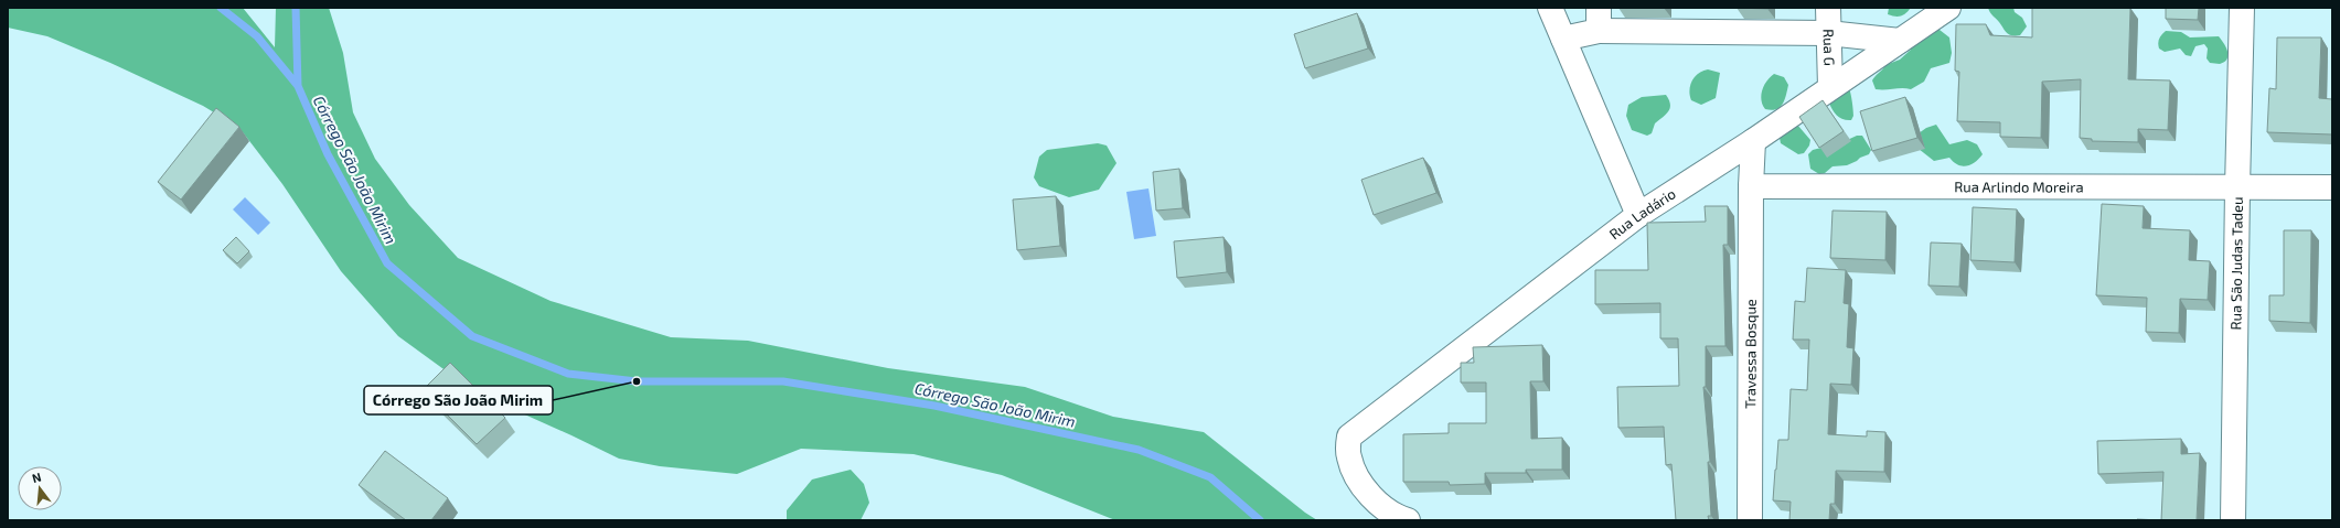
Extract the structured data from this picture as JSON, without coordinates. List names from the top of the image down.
{
  "streets": {
    "street": [
      "Rua G",
      "Rua Arlindo Moreira",
      "Rua Ladário",
      "Rua São Judas Tadeu",
      "Travessa Bosque"
    ]
  },
  "crossings": [
    ["Rua G", "Rua Ladário"],
    ["Rua Arlindo Moreira", "Rua São Judas Tadeu"],
    ["Rua Arlindo Moreira", "Travessa Bosque"]
  ],
  "water": ["Córrego São João Mirim"],
  "places": ["Córrego São João Mirim"],
  "north": "top"
}
